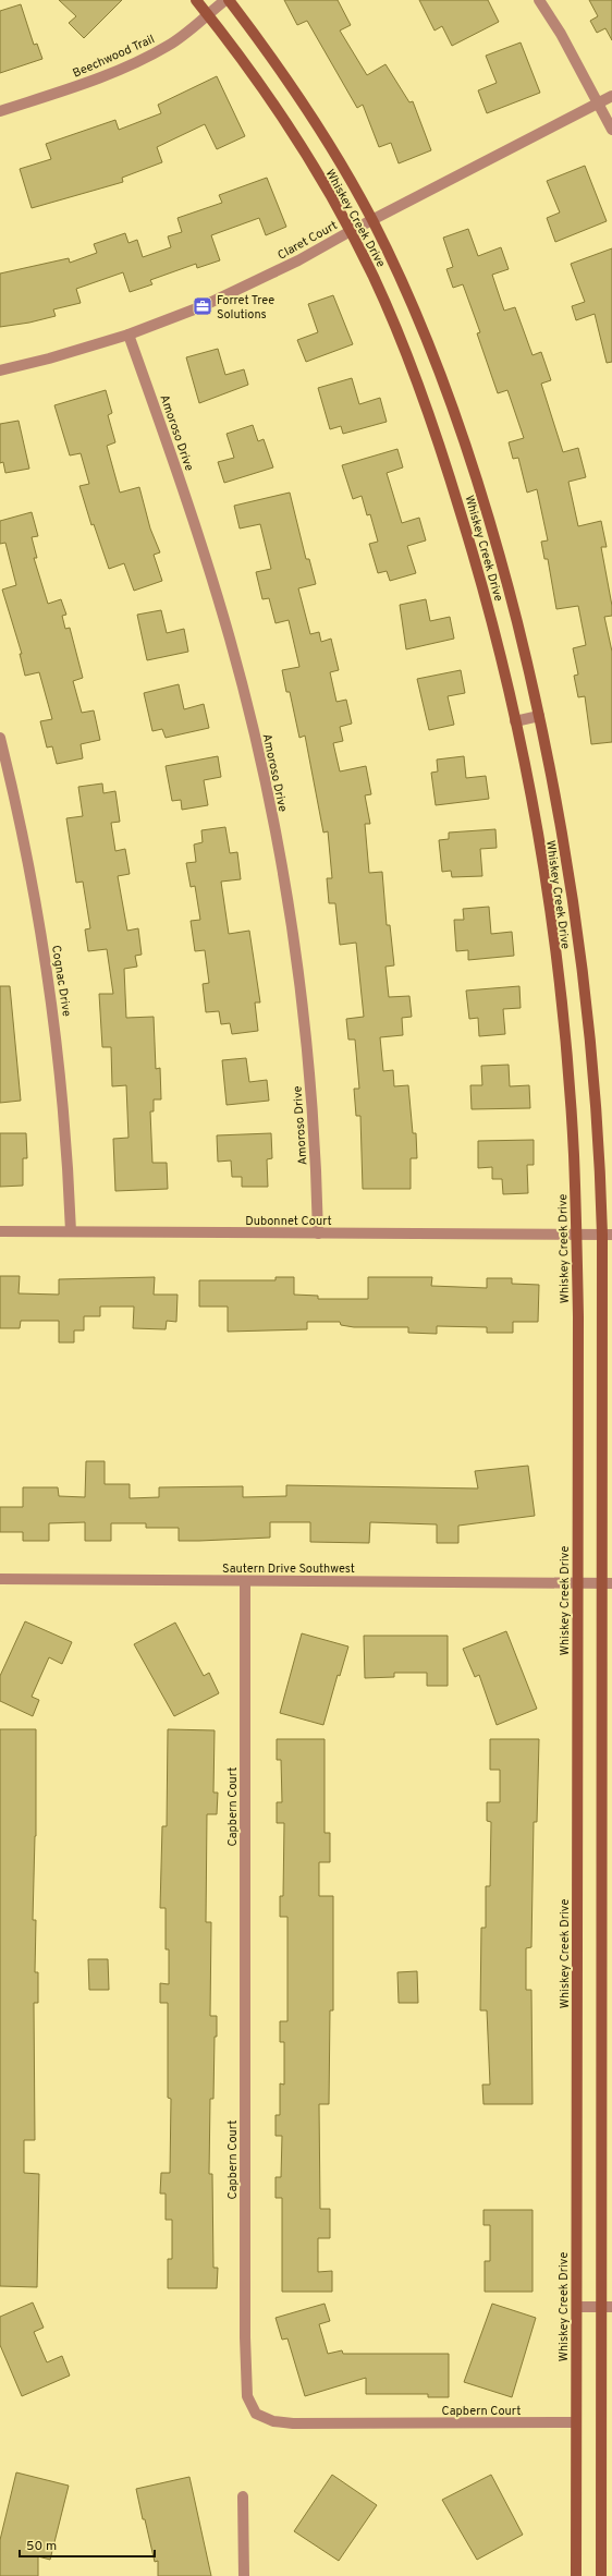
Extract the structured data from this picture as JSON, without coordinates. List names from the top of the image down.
{
  "streets": {
    "street": [
      "Beechwood Trail",
      "Whiskey Creek Drive",
      "Claret Court",
      "Amoroso Drive",
      "Cognac Drive",
      "Dubonnet Court",
      "Sautern Drive Southwest",
      "Capbern Court"
    ]
  },
  "crossings": [
    ["Beechwood Trail", "Whiskey Creek Drive"],
    ["Whiskey Creek Drive", "Claret Court"],
    ["Whiskey Creek Drive", "Dubonnet Court"],
    ["Whiskey Creek Drive", "Sautern Drive Southwest"],
    ["Whiskey Creek Drive", "Capbern Court"],
    ["Claret Court", "Amoroso Drive"],
    ["Amoroso Drive", "Dubonnet Court"],
    ["Cognac Drive", "Dubonnet Court"],
    ["Sautern Drive Southwest", "Capbern Court"]
  ],
  "places": {
    "office": ["Forret Tree Solutions"]
  },
  "scale_bar": "50 m"
}
